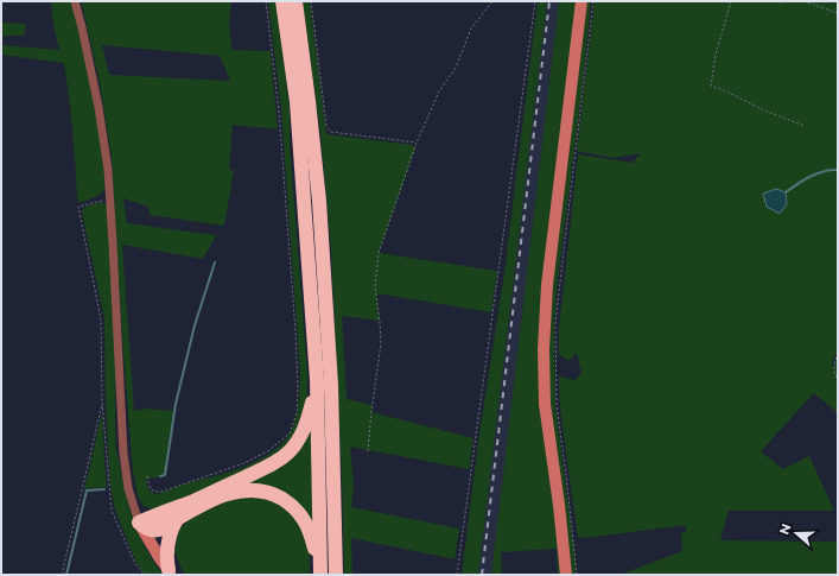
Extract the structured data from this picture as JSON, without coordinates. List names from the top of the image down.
{
  "north": "left"
}
